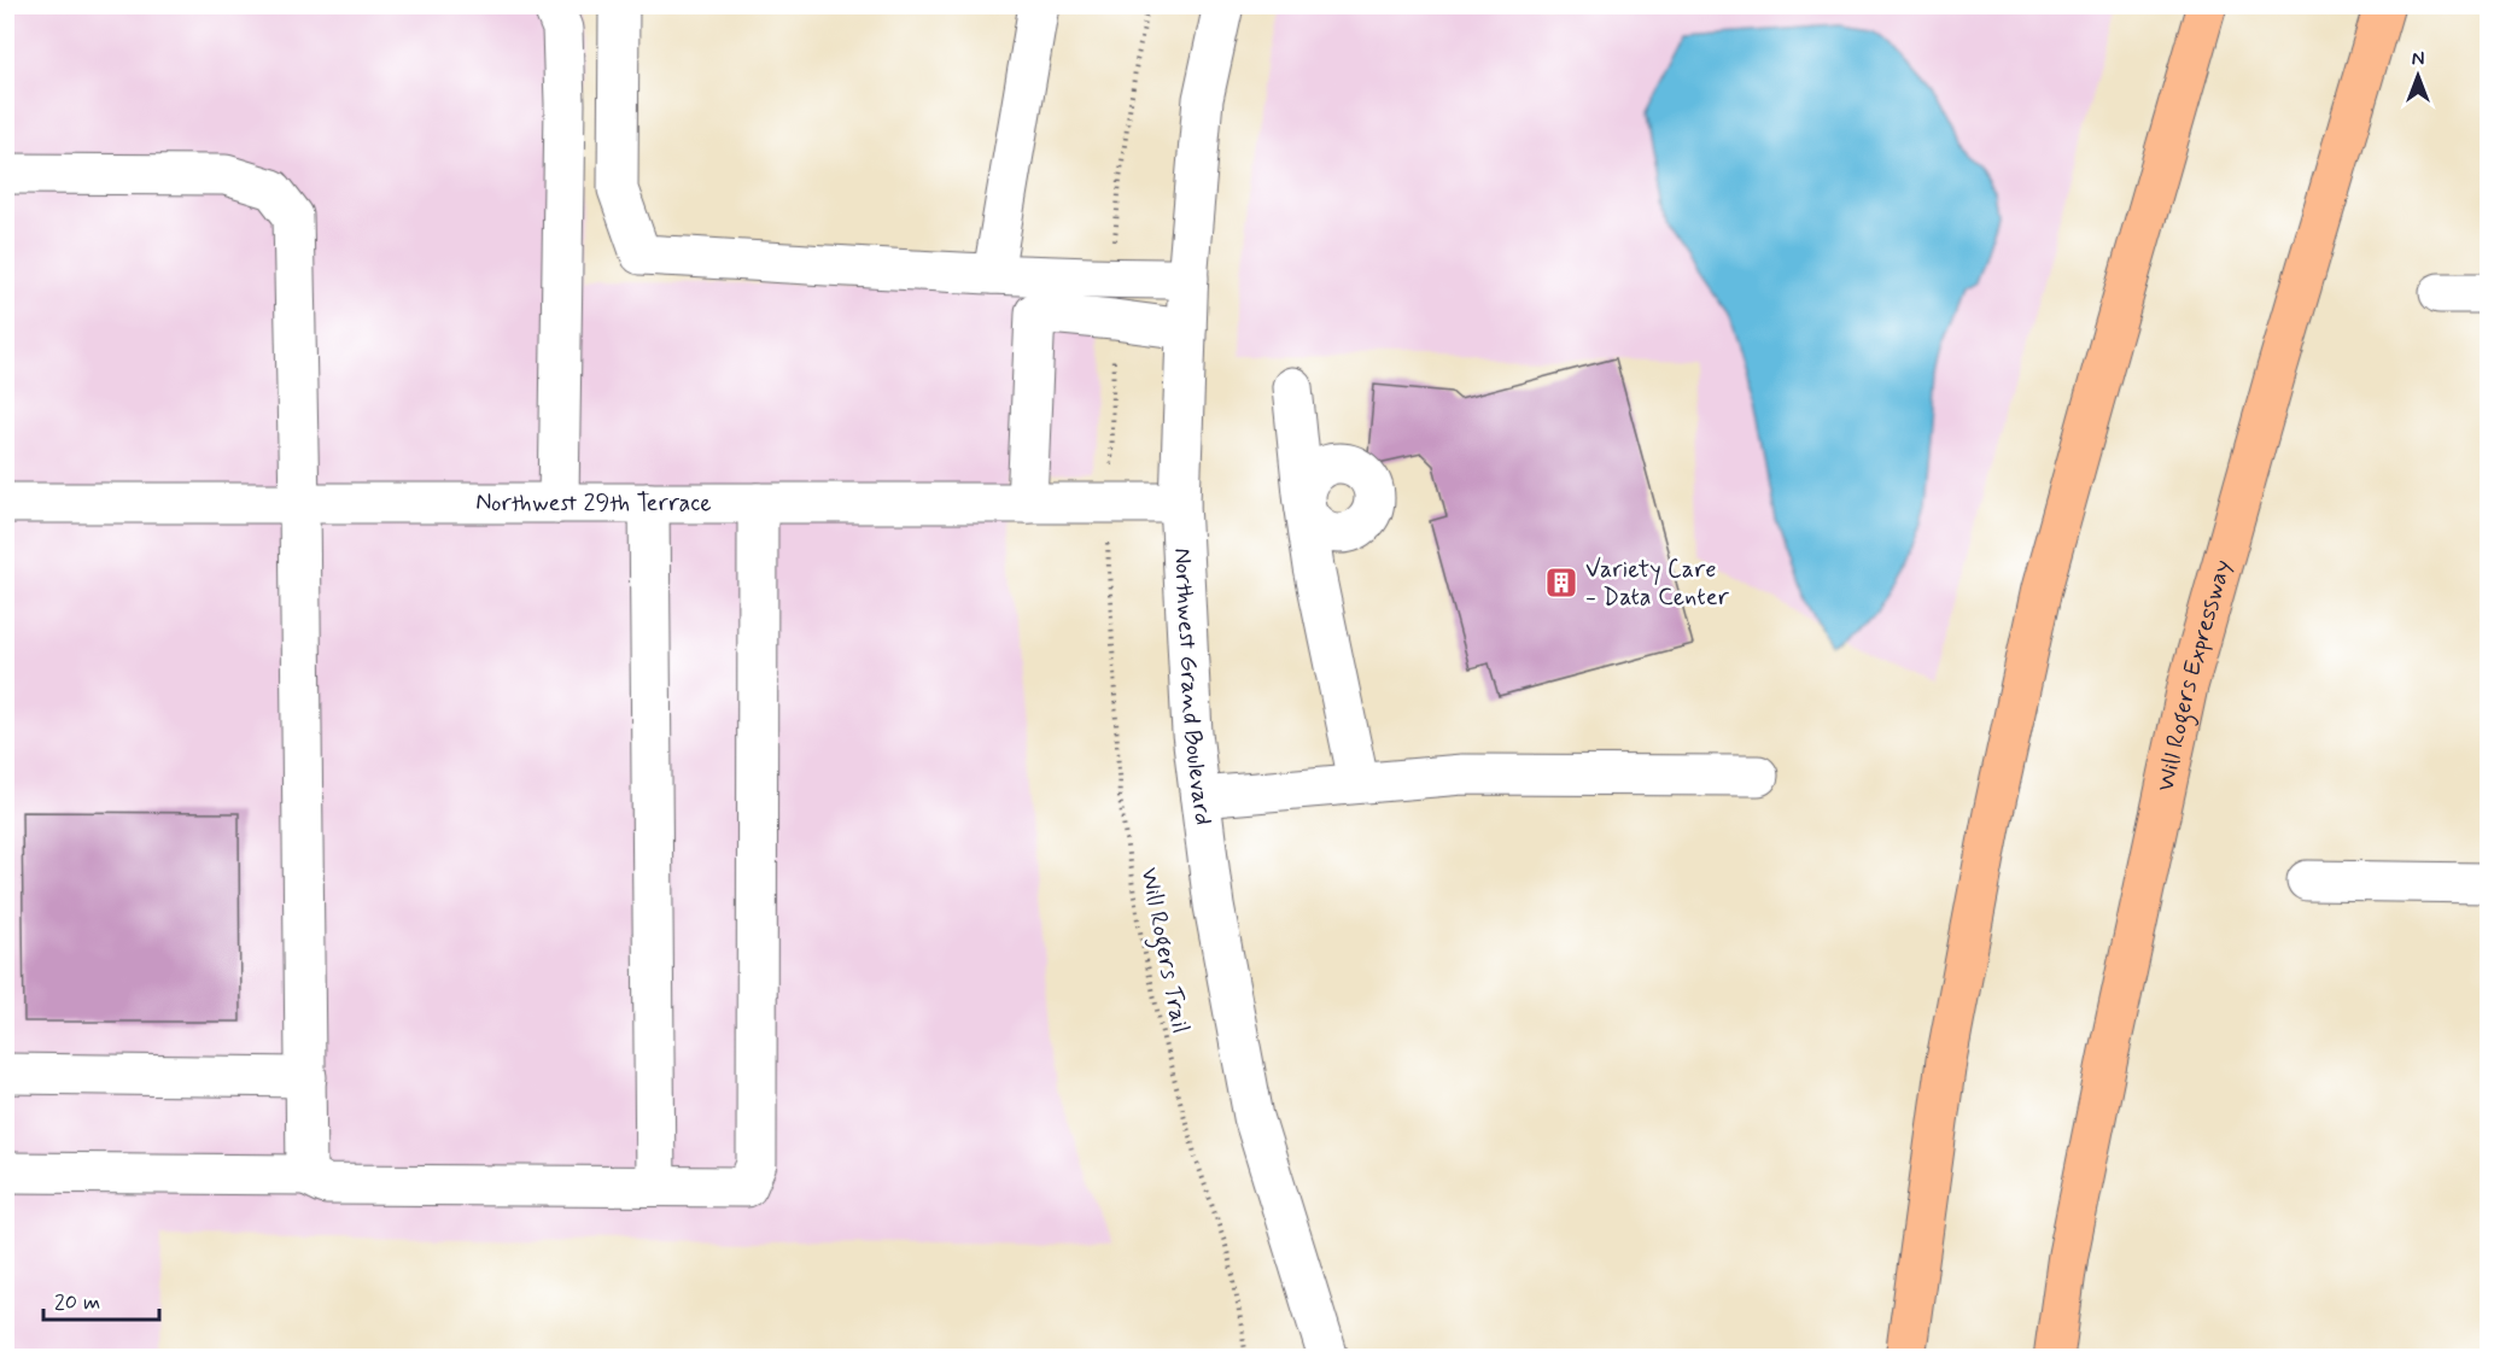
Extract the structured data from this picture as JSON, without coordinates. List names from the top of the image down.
{
  "streets": {
    "highway": ["Will Rogers Expressway"],
    "street": ["Northwest 29th Terrace", "Northwest Grand Boulevard"],
    "path": ["Will Rogers Trail"]
  },
  "crossings": [
    ["Northwest 29th Terrace", "Northwest Grand Boulevard"]
  ],
  "places": {
    "building": ["Variety Care - Data Center"]
  },
  "scale_bar": "20 m",
  "north": "top"
}
